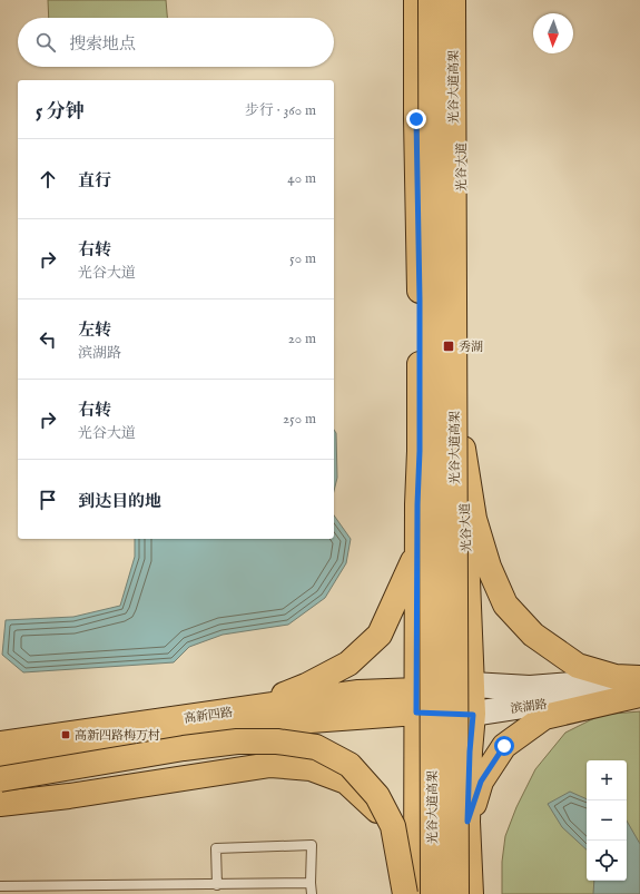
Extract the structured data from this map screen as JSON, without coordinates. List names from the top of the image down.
{
  "streets": {
    "main road": [
      "光谷大道高架",
      "光谷大道",
      "滨湖路",
      "高新四路"
    ]
  },
  "crossings": [
    ["光谷大道", "滨湖路"],
    ["滨湖路", "高新四路"]
  ],
  "places": {
    "transit": ["秀湖", "高新四路梅万村"]
  },
  "north": "bottom",
  "page": {
    "search": "搜索地点",
    "heading": ["5 分钟", "步行 · 360 m"],
    "list": [
      ["直行", "40 m"],
      ["右转", "光谷大道", "50 m"],
      ["左转", "滨湖路", "20 m"],
      ["右转", "光谷大道", "250 m"],
      "到达目的地"
    ],
    "map_buttons": ["+", "−"]
  }
}
